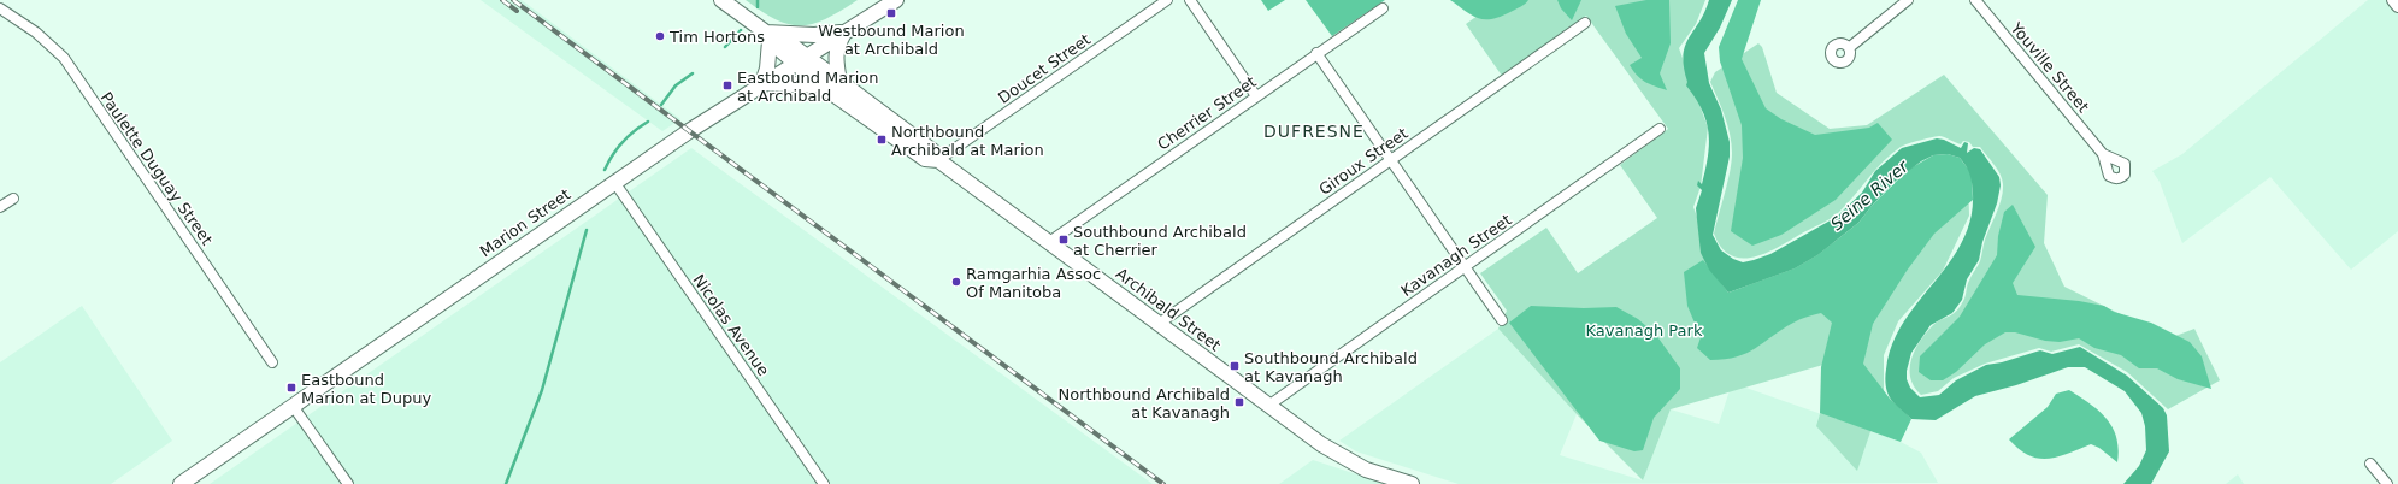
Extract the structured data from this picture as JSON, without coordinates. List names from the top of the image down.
{
  "streets": {
    "main road": ["Marion Street", "Archibald Street"],
    "street": [
      "Youville Street",
      "Doucet Street",
      "Cherrier Street",
      "Giroux Street",
      "Paulette Duguay Street",
      "Kavanagh Street",
      "Nicolas Avenue"
    ]
  },
  "crossings": [
    ["Doucet Street", "Archibald Street"],
    ["Cherrier Street", "Archibald Street"],
    ["Giroux Street", "Archibald Street"],
    ["Marion Street", "Archibald Street"],
    ["Marion Street", "Nicolas Avenue"],
    ["Kavanagh Street", "Archibald Street"]
  ],
  "districts": ["DUFRESNE"],
  "water": ["Seine River"],
  "parks": ["Kavanagh Park"],
  "places": {
    "transit": [
      "Westbound Marion at Archibald",
      "Eastbound Marion at Archibald",
      "Northbound Archibald at Marion",
      "Southbound Archibald at Cherrier",
      "Southbound Archibald at Kavanagh",
      "Eastbound Marion at Dupuy",
      "Northbound Archibald at Kavanagh"
    ],
    "other": ["Tim Hortons", "Ramgarhia Assoc Of Manitoba"]
  }
}
